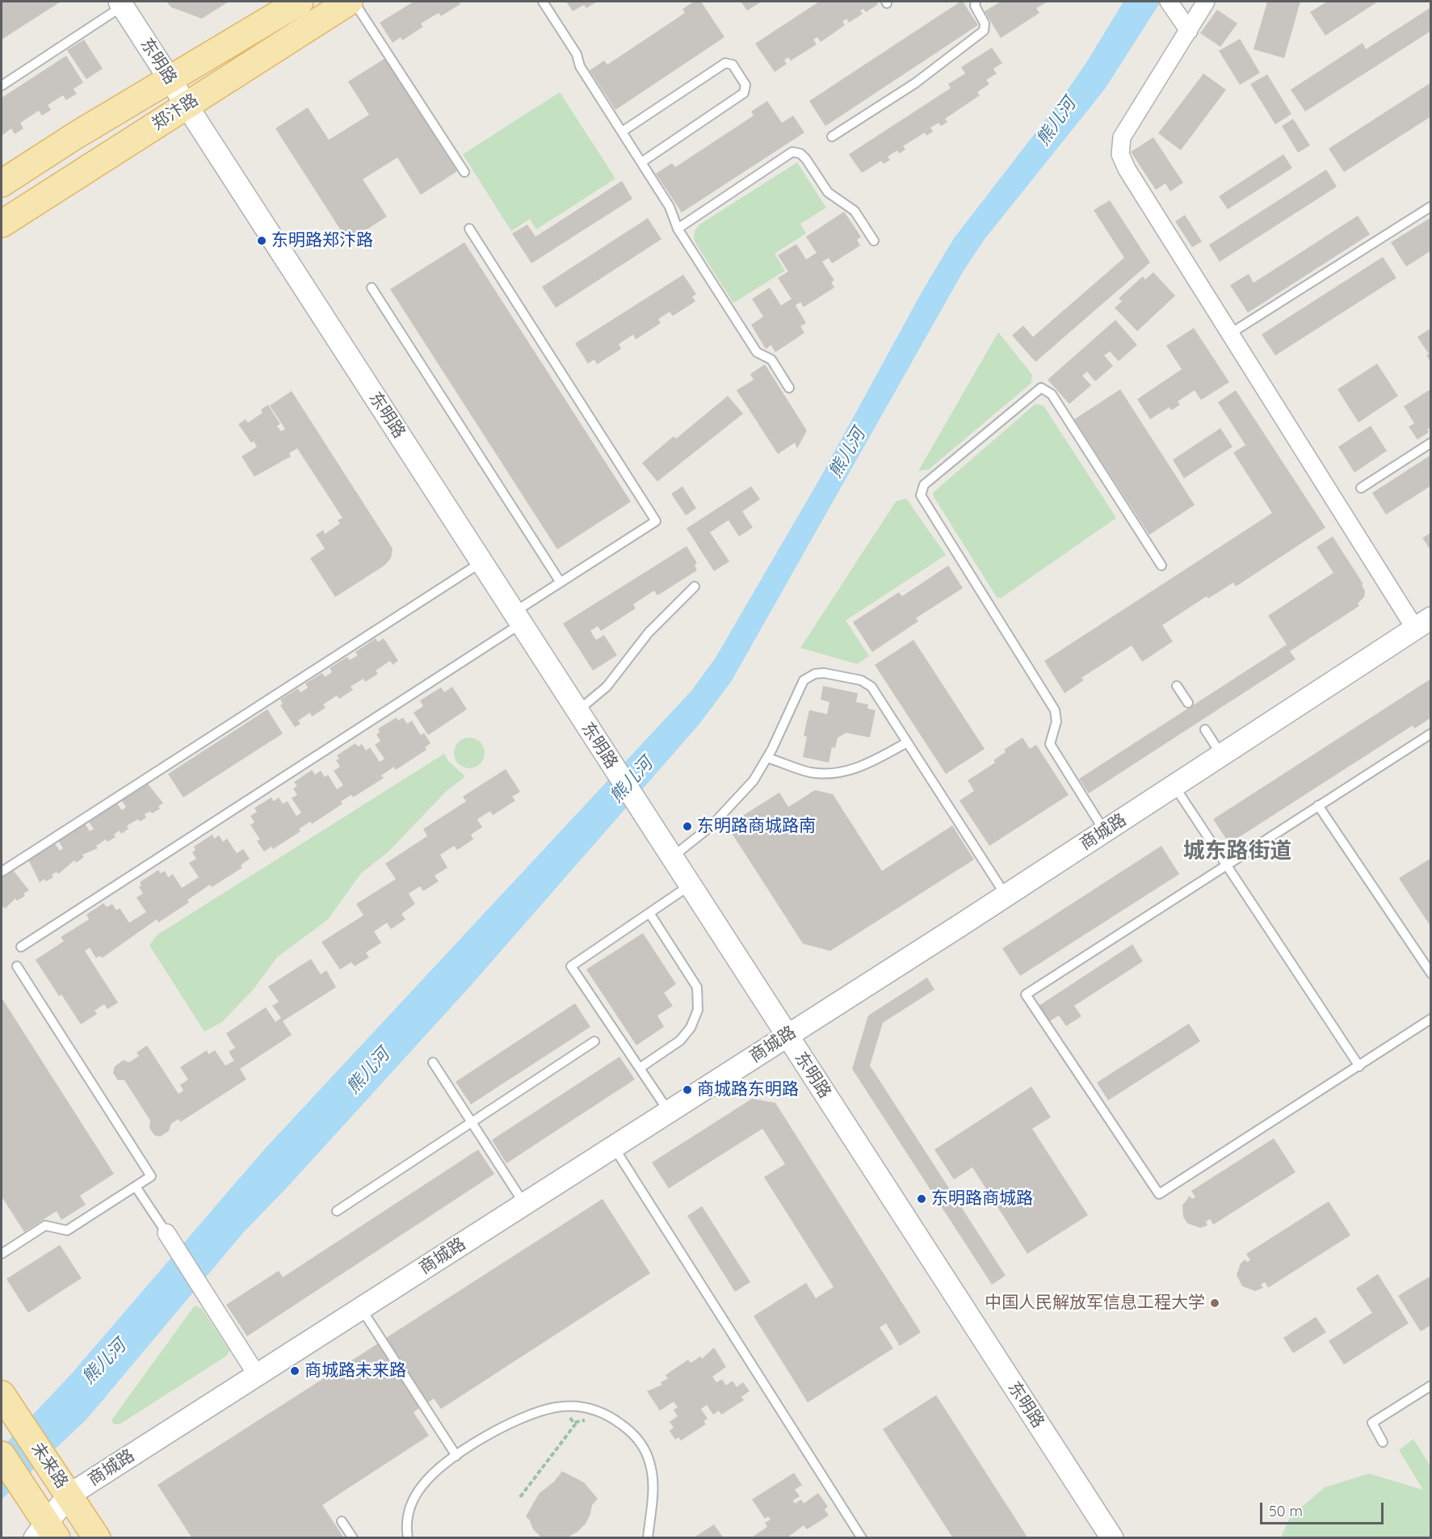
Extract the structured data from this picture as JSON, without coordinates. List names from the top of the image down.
{
  "streets": {
    "main road": ["郑汴路", "未来路"],
    "street": ["东明路", "商城路"]
  },
  "crossings": [
    ["东明路", "郑汴路"],
    ["东明路", "商城路"],
    ["商城路", "未来路"]
  ],
  "districts": ["城东路街道"],
  "water": ["熊儿河"],
  "places": [
    "东明路郑汴路",
    "东明路商城路南",
    "商城路东明路",
    "东明路商城路",
    "中国人民解放军信息工程大学",
    "商城路未来路"
  ],
  "scale_bar": "50 m"
}
